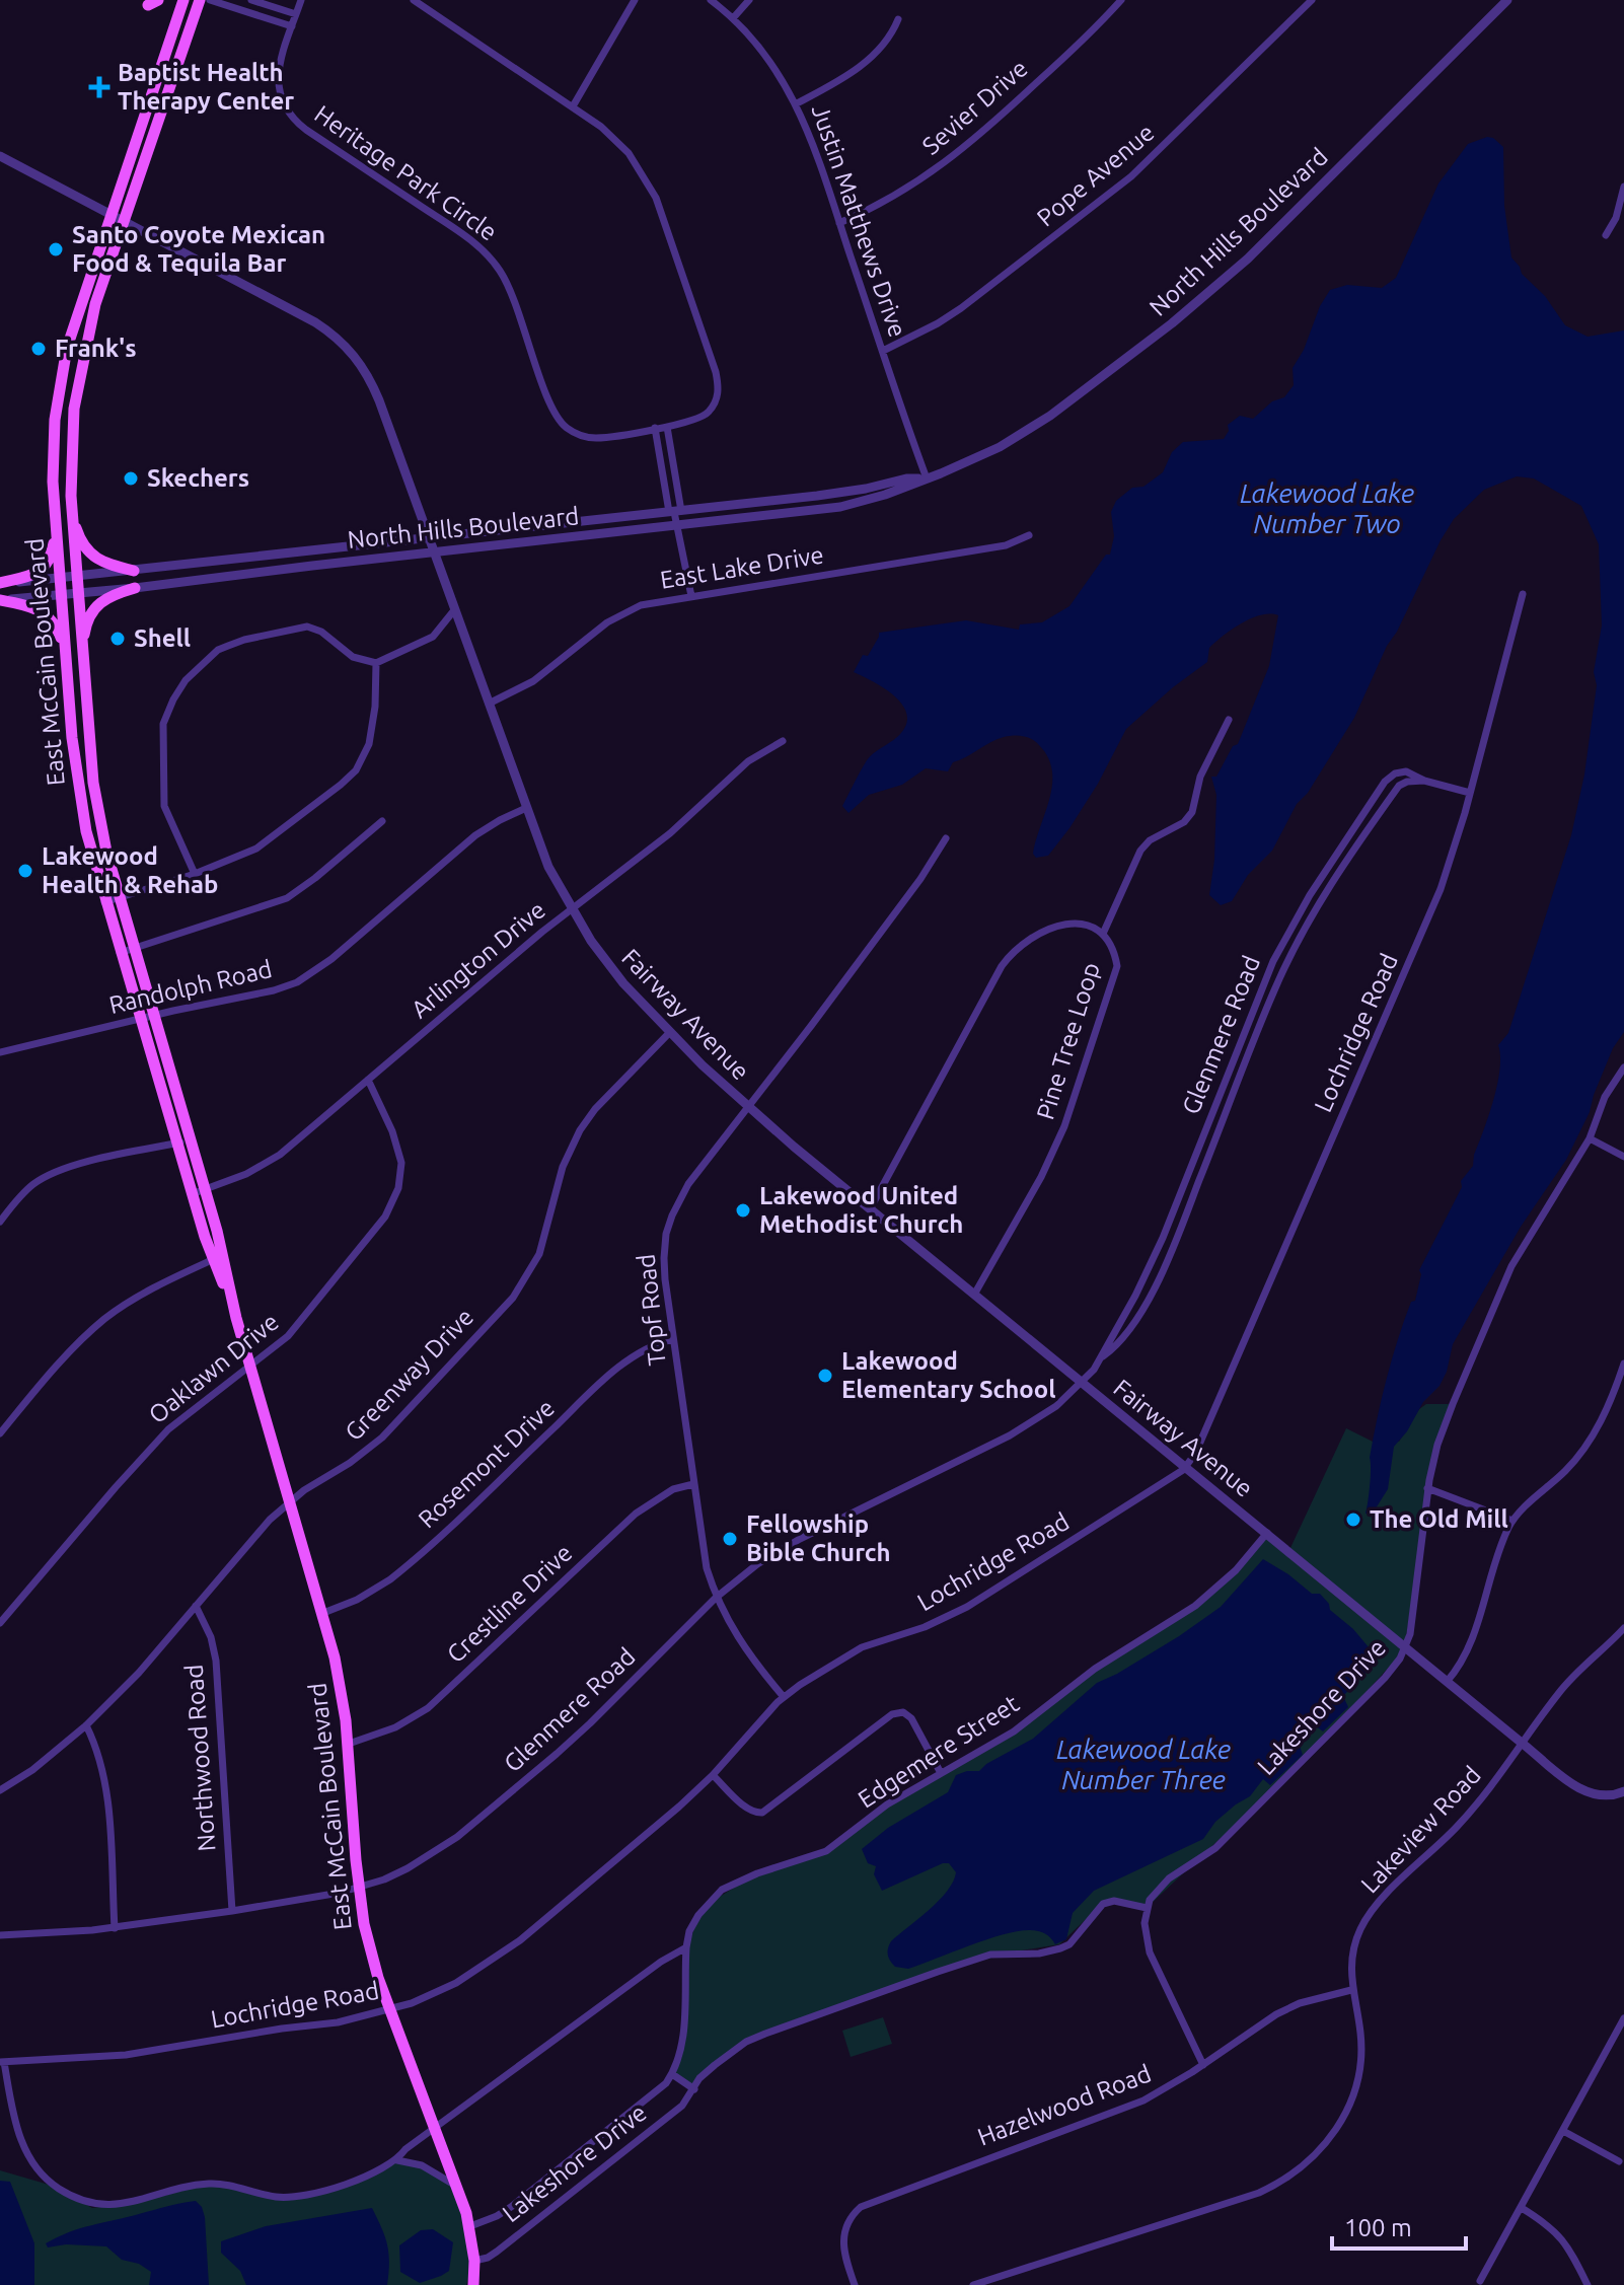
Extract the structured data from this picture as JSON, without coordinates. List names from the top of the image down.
{
  "streets": {
    "main road": ["East McCain Boulevard"],
    "street": [
      "Sevier Drive",
      "Heritage Park Circle",
      "Pope Avenue",
      "Justin Matthews Drive",
      "North Hills Boulevard",
      "East Lake Drive",
      "Arlington Drive",
      "Randolph Road",
      "Fairway Avenue",
      "Lochridge Road",
      "Glenmere Road",
      "Pine Tree Loop",
      "Topf Road",
      "Oaklawn Drive",
      "Greenway Drive",
      "Rosemont Drive",
      "Crestline Drive",
      "Lakeshore Drive",
      "Edgemere Street",
      "Northwood Road",
      "Lakeview Road",
      "Hazelwood Road"
    ]
  },
  "crossings": [
    ["Sevier Drive", "Justin Matthews Drive"],
    ["Pope Avenue", "Justin Matthews Drive"],
    ["Justin Matthews Drive", "North Hills Boulevard"],
    ["North Hills Boulevard", "East McCain Boulevard"],
    ["North Hills Boulevard", "Fairway Avenue"],
    ["East Lake Drive", "Fairway Avenue"],
    ["East McCain Boulevard", "Arlington Drive"],
    ["East McCain Boulevard", "Randolph Road"],
    ["East McCain Boulevard", "Fairway Avenue"],
    ["East McCain Boulevard", "Lochridge Road"],
    ["East McCain Boulevard", "Glenmere Road"],
    ["East McCain Boulevard", "Oaklawn Drive"],
    ["East McCain Boulevard", "Greenway Drive"],
    ["East McCain Boulevard", "Rosemont Drive"],
    ["East McCain Boulevard", "Crestline Drive"],
    ["East McCain Boulevard", "Lakeshore Drive"],
    ["Arlington Drive", "Fairway Avenue"],
    ["Arlington Drive", "Oaklawn Drive"],
    ["Randolph Road", "Fairway Avenue"],
    ["Fairway Avenue", "Lochridge Road"],
    ["Fairway Avenue", "Glenmere Road"],
    ["Fairway Avenue", "Pine Tree Loop"],
    ["Fairway Avenue", "Topf Road"],
    ["Fairway Avenue", "Greenway Drive"],
    ["Fairway Avenue", "Lakeshore Drive"],
    ["Fairway Avenue", "Edgemere Street"],
    ["Fairway Avenue", "Lakeview Road"],
    ["Lochridge Road", "Glenmere Road"],
    ["Lochridge Road", "Topf Road"],
    ["Glenmere Road", "Topf Road"],
    ["Glenmere Road", "Northwood Road"],
    ["Topf Road", "Rosemont Drive"],
    ["Topf Road", "Crestline Drive"],
    ["Greenway Drive", "Northwood Road"],
    ["Lakeview Road", "Hazelwood Road"]
  ],
  "water": ["Lakewood Lake Number Two", "Lakewood Lake Number Three"],
  "places": {
    "health": ["Baptist Health Therapy Center"],
    "other": [
      "Santo Coyote Mexican Food & Tequila Bar",
      "Frank's",
      "Skechers",
      "Shell",
      "Lakewood Health & Rehab",
      "Lakewood United Methodist Church",
      "Lakewood Elementary School",
      "The Old Mill",
      "Fellowship Bible Church"
    ]
  },
  "scale_bar": "100 m"
}
